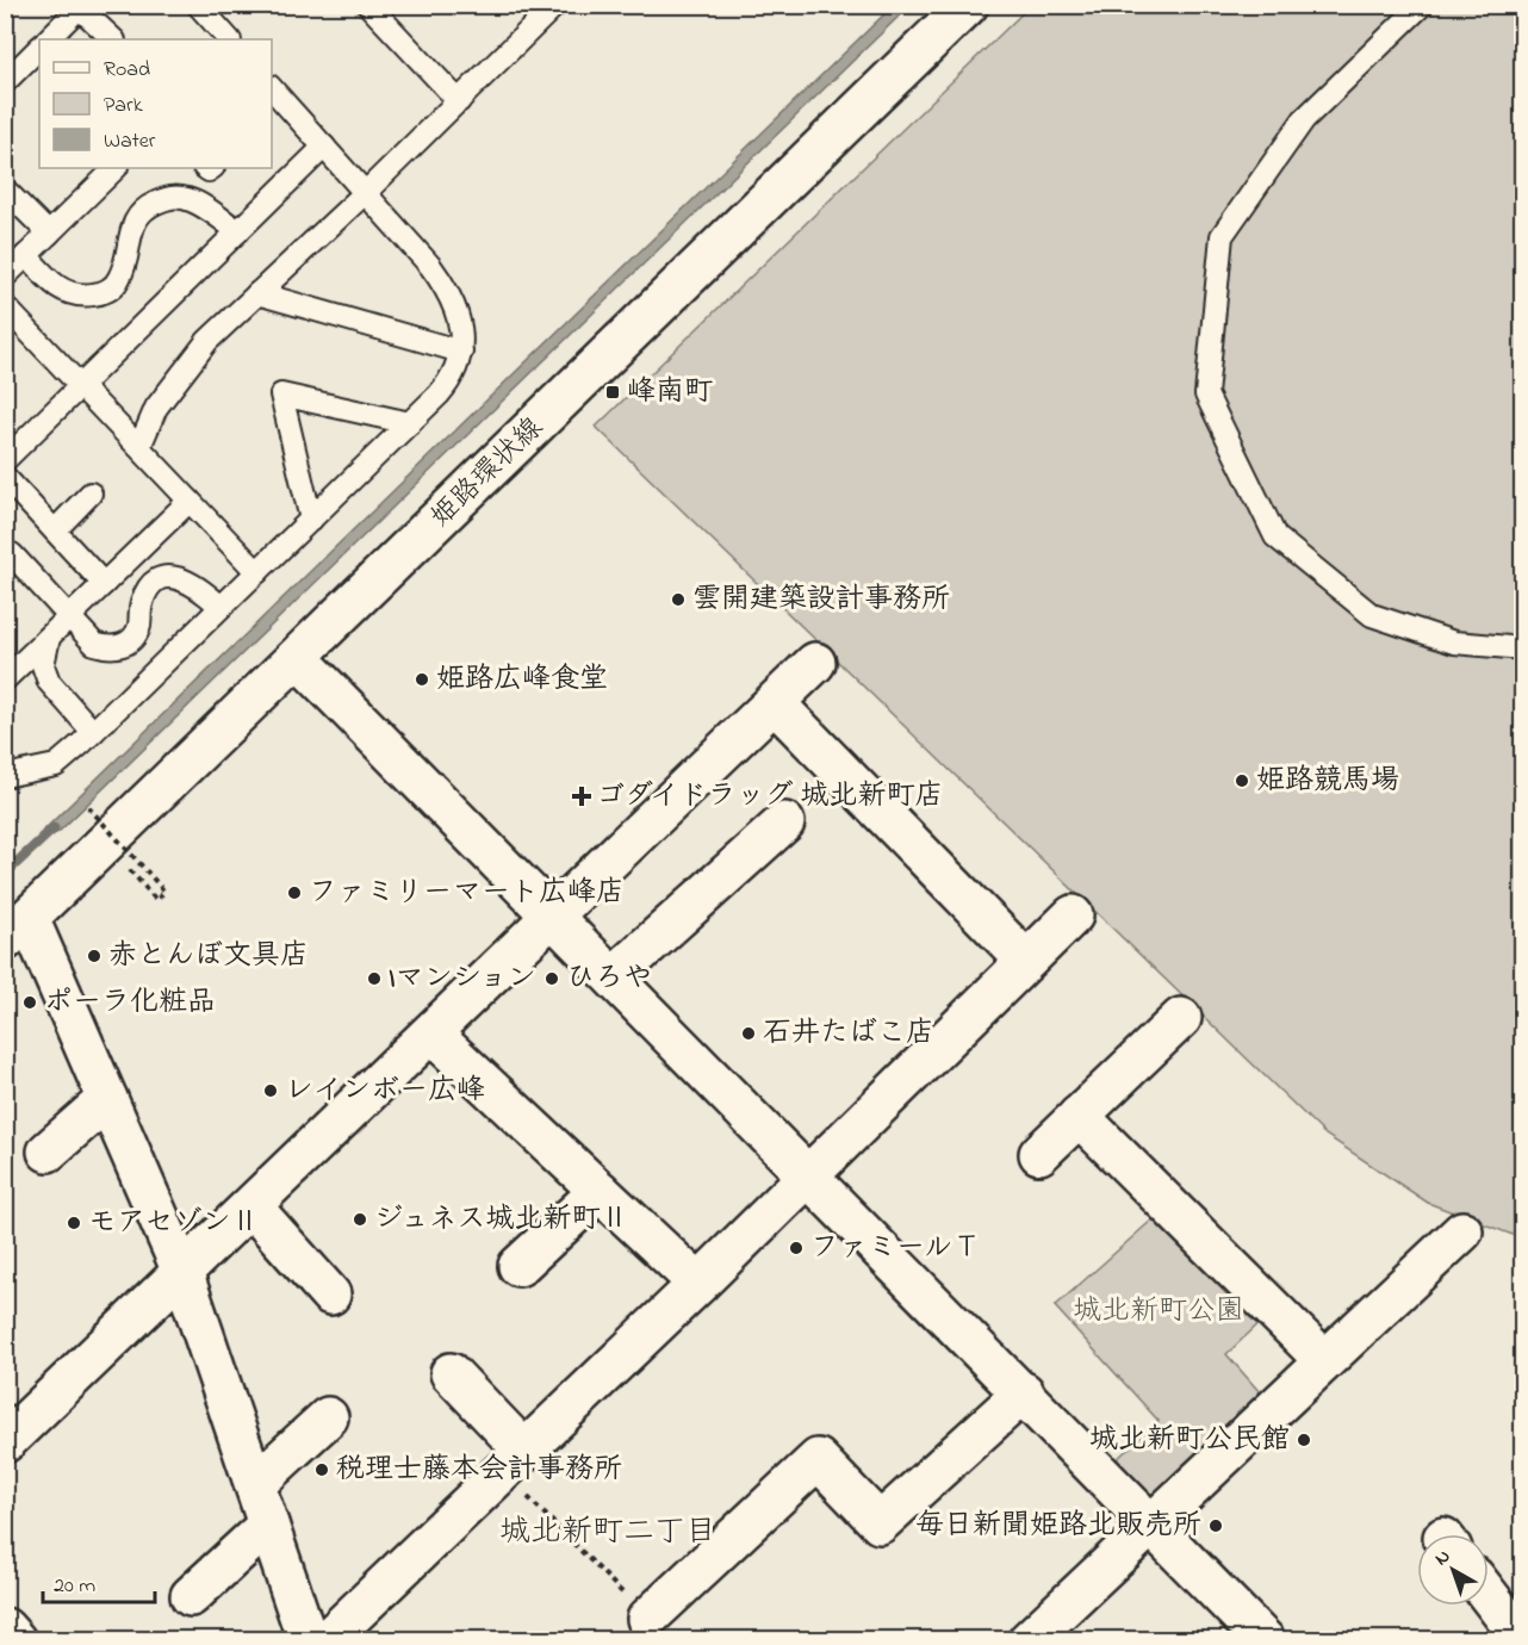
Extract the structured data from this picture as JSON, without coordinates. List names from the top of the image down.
{
  "streets": {
    "street": ["姫路環状線"]
  },
  "districts": ["城北新町二丁目"],
  "parks": ["城北新町公園"],
  "places": {
    "transit": ["峰南町"],
    "other": [
      "雲開建築設計事務所",
      "姫路広峰食堂",
      "姫路競馬場",
      "ファミリーマート広峰店",
      "赤とんぼ文具店",
      "Iマンション",
      "ひろや",
      "ポーラ化粧品",
      "石井たばこ店",
      "レインボー広峰",
      "ジュネス城北新町Ⅱ",
      "モアセゾンⅡ",
      "ファミールＴ",
      "城北新町公民館",
      "税理士藤本会計事務所",
      "毎日新聞姫路北販売所"
    ],
    "health": ["ゴダイドラッグ 城北新町店"]
  },
  "legend": ["Road", "Park", "Water"],
  "scale_bar": "20 m",
  "north": "top left"
}
